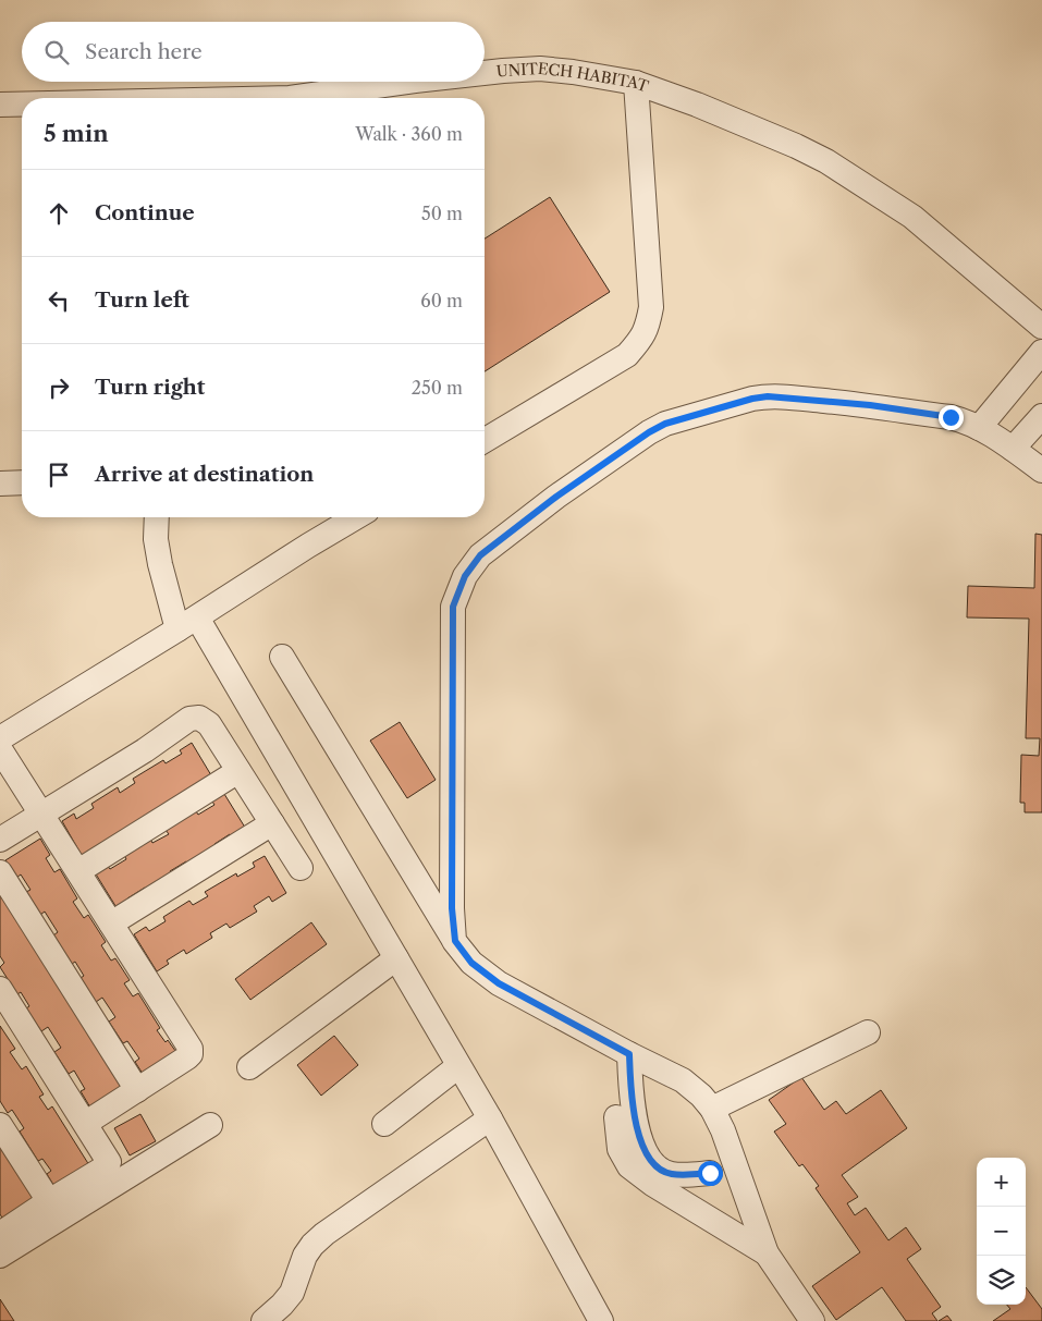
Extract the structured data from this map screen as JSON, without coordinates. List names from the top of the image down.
{
  "streets": {
    "street": ["UNITECH HABITAT"]
  },
  "page": {
    "search": "Search here",
    "heading": ["5 min", "Walk · 360 m"],
    "list": [
      ["Continue", "50 m"],
      ["Turn left", "60 m"],
      ["Turn right", "250 m"],
      "Arrive at destination"
    ],
    "map_buttons": ["+", "−"]
  }
}
